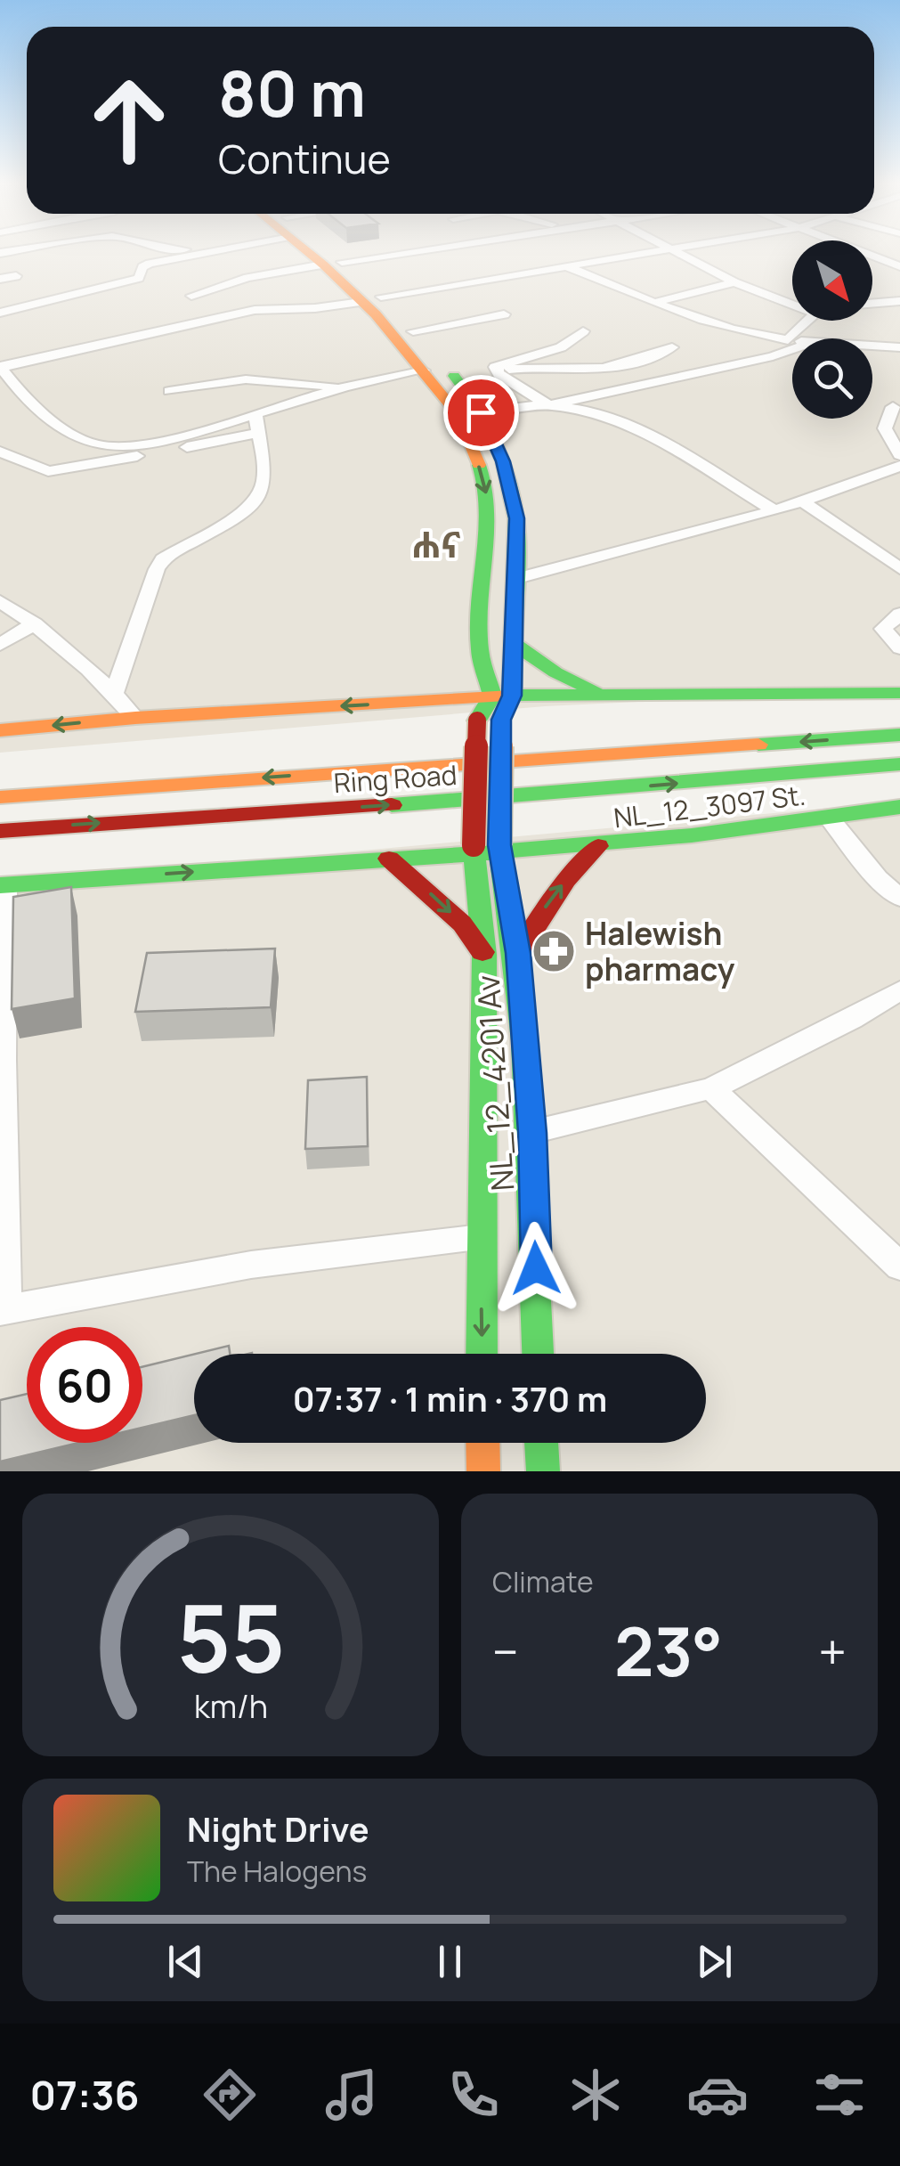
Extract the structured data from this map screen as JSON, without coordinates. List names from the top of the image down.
{
  "streets": {
    "main road": ["Ring Road", "NL_12_3097 St.", "NL_12_4201 Av"]
  },
  "crossings": [
    ["NL_12_3097 St.", "NL_12_4201 Av"]
  ],
  "districts": ["ሐና"],
  "places": {
    "pharmacy": ["Halewish pharmacy"]
  },
  "north": "bottom right",
  "page": {
    "turn": ["80 m", "Continue"],
    "limit": "60",
    "trip": "07:37 · 1 min · 370 m",
    "tile": "Climate",
    "heat": ["−", "23°", "+"],
    "song": ["Night Drive", "The Halogens"],
    "tabs": "07:36",
    "gauge": ["55", "km/h"]
  }
}
